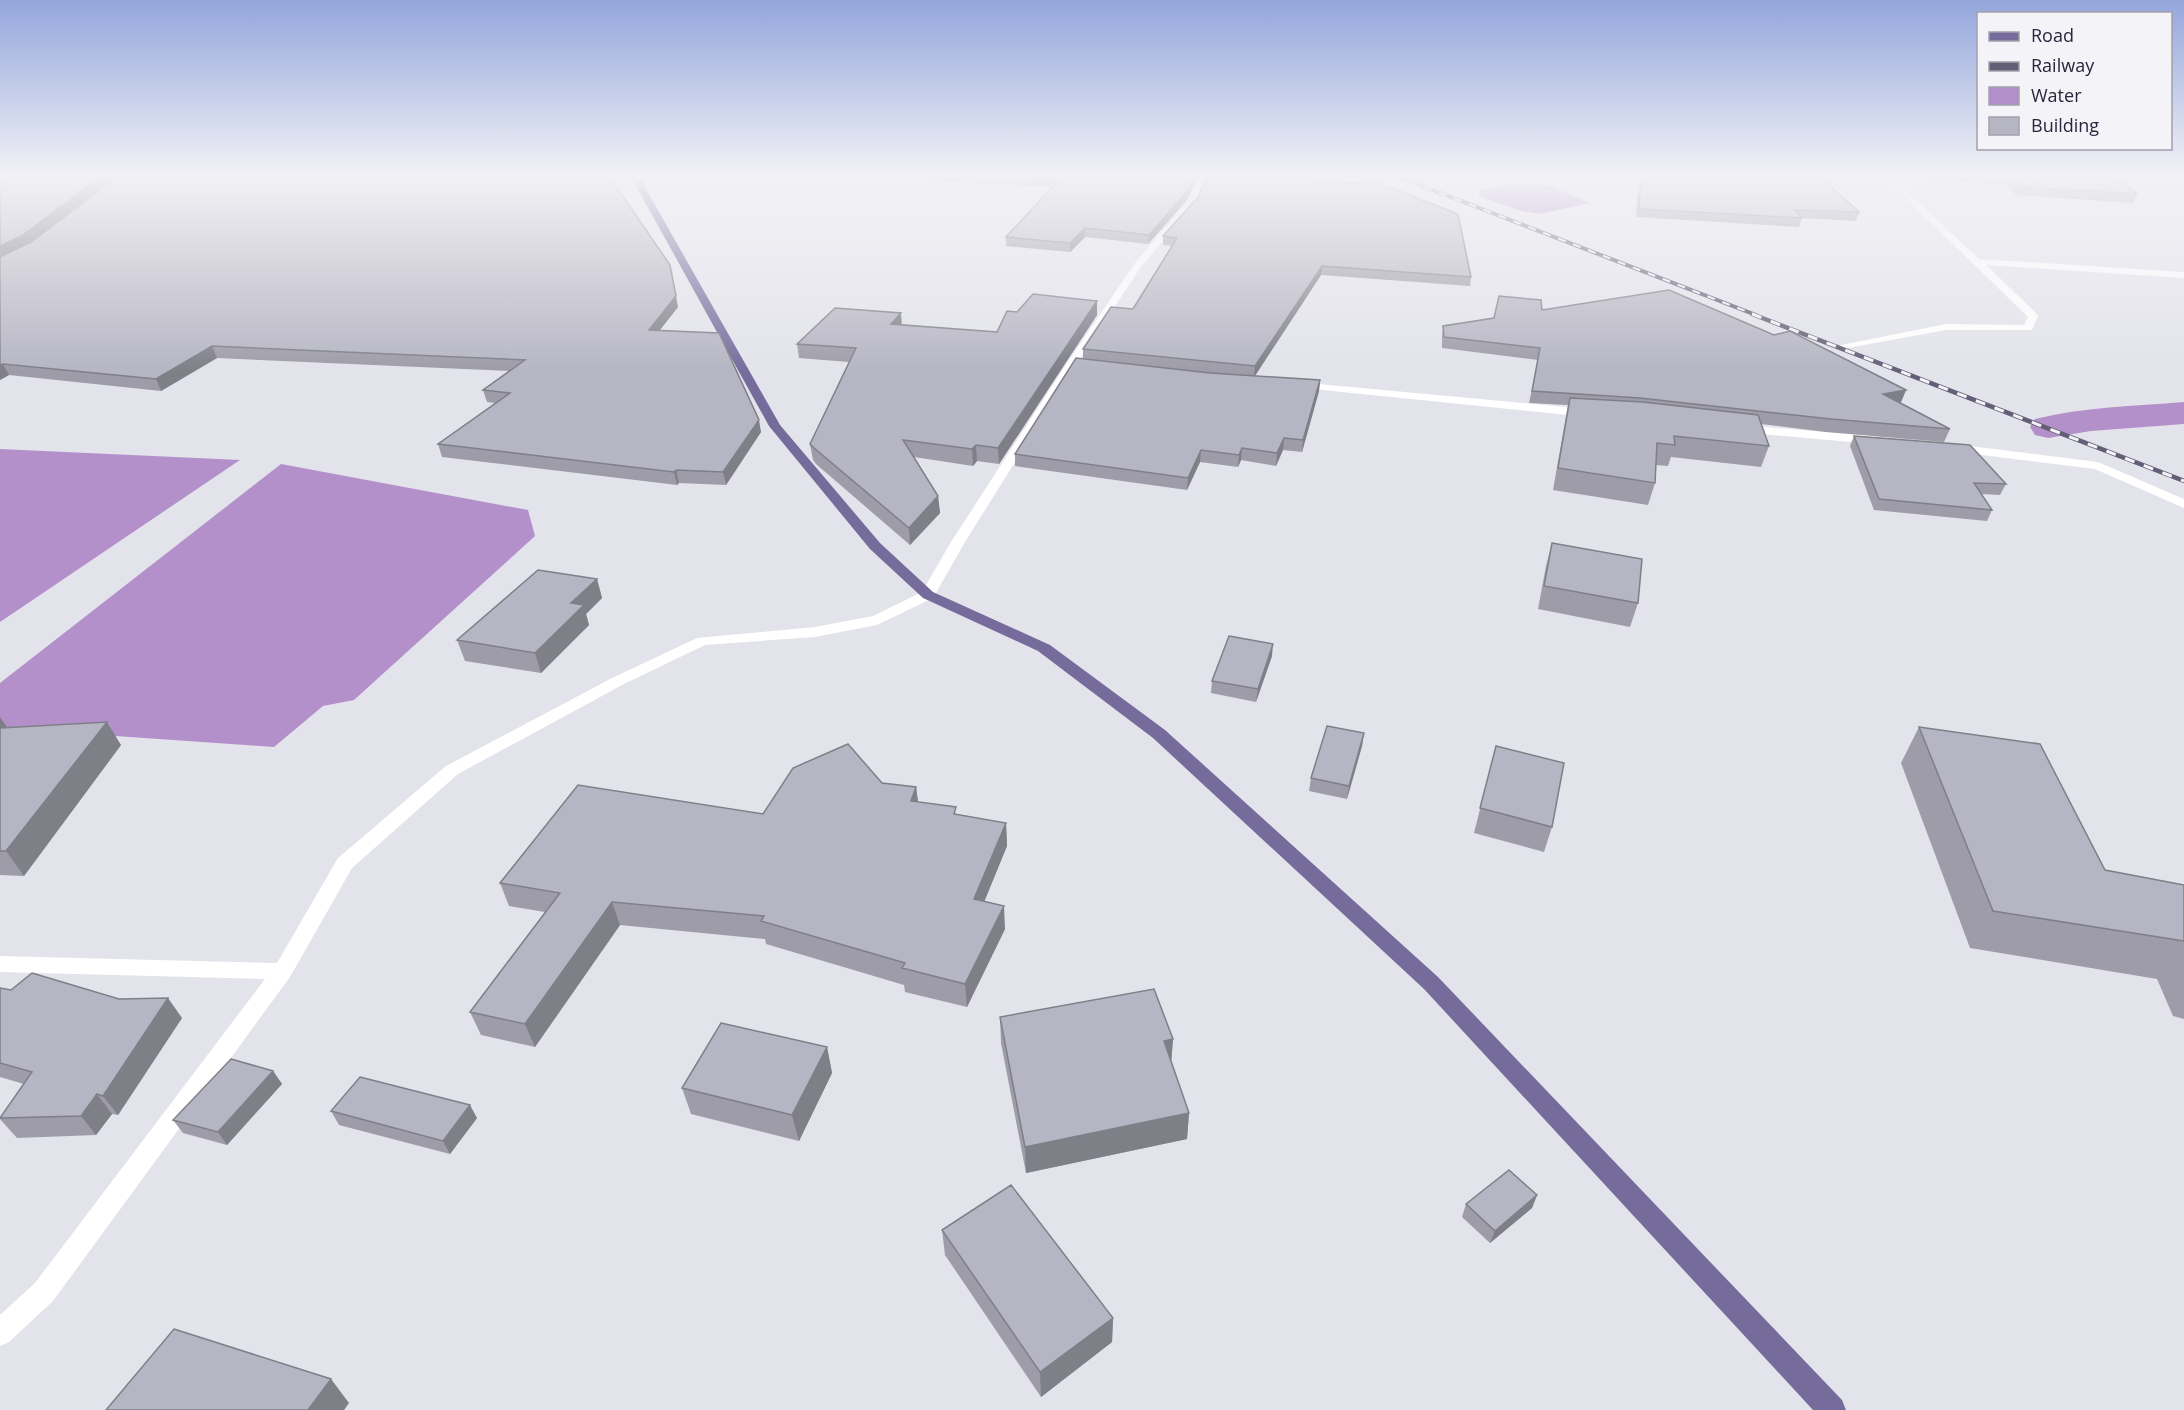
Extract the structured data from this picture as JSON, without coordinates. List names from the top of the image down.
{
  "legend": [
    "Road",
    "Railway",
    "Water",
    "Building"
  ]
}
